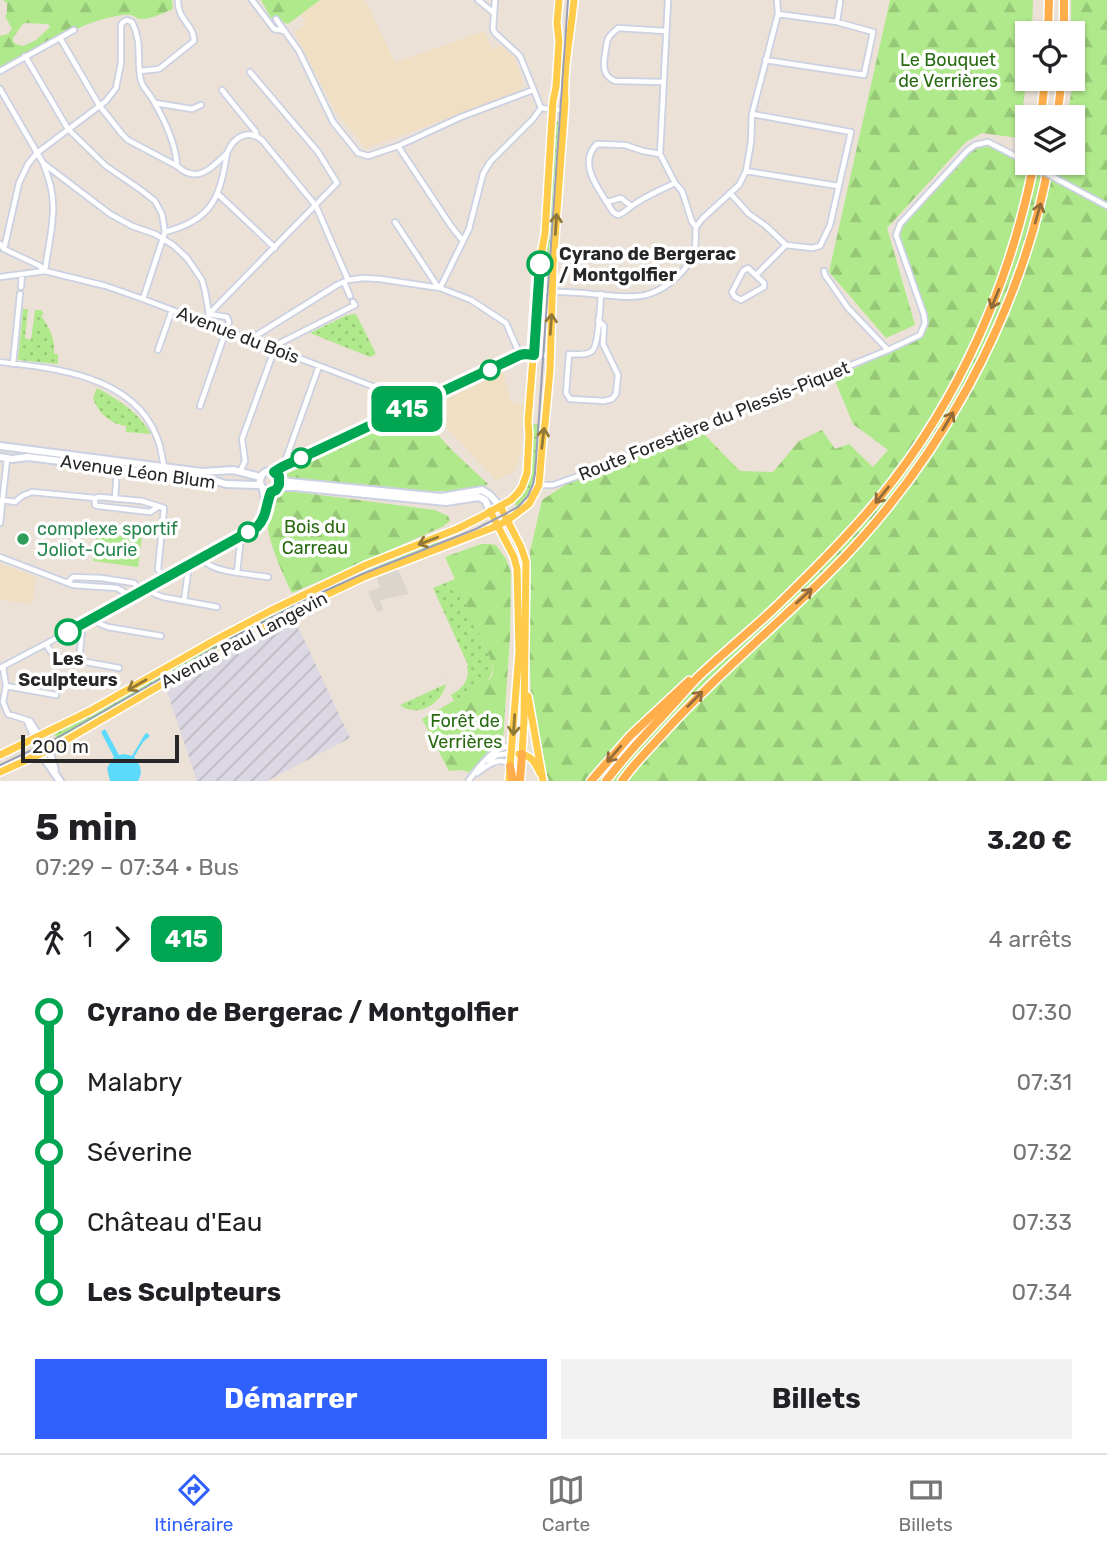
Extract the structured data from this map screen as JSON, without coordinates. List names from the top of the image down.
{
  "streets": {
    "main road": ["Avenue Léon Blum", "Avenue Paul Langevin"],
    "street": ["Avenue du Bois", "Route Forestière du Plessis-Piquet"]
  },
  "crossings": [
    ["Route Forestière du Plessis-Piquet", "Avenue Paul Langevin"]
  ],
  "parks": ["Le Bouquet de Verrières", "Bois du Carreau", "Forêt de Verrières"],
  "places": ["Cyrano de Bergerac / Montgolfier", "complexe sportif Joliot-Curie", "Les Sculpteurs"],
  "lines": ["bus line 415"],
  "scale_bar": "200 m",
  "page": {
    "on_map": "415",
    "scale": "200 m",
    "heading": ["5 min", "07:29 – 07:34 · Bus", "3.20 €"],
    "legs": ["1", "415", "4 arrêts"],
    "list": [
      {
        "name": "Cyrano de Bergerac / Montgolfier",
        "value": "07:30"
      },
      {
        "name": "Malabry",
        "value": "07:31"
      },
      {
        "name": "Séverine",
        "value": "07:32"
      },
      {
        "name": "Château d'Eau",
        "value": "07:33"
      },
      {
        "name": "Les Sculpteurs",
        "value": "07:34"
      }
    ],
    "buttons": ["Démarrer", "Billets"],
    "tabs": ["Itinéraire", "Carte", "Billets"]
  }
}
